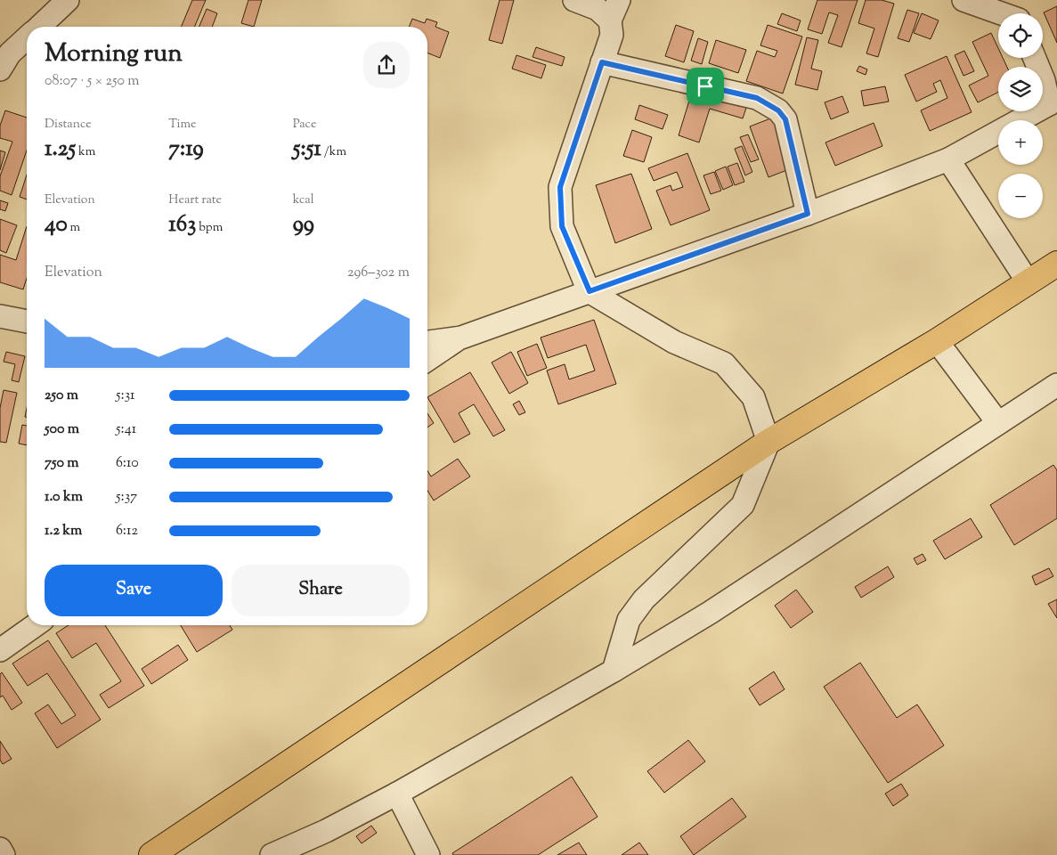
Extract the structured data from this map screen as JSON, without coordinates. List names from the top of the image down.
{
  "page": {
    "map_buttons": ["+", "−"],
    "heading": ["Morning run", "08:07 · 5 × 250 m"],
    "stats": [
      ["Distance", "1.25 km"],
      ["Time", "7:19"],
      ["Pace", "5:51 /km"],
      ["Elevation", "40 m"],
      ["Heart rate", "163 bpm"],
      ["kcal", "99"]
    ],
    "chart": ["Elevation", "296–302 m"],
    "list": [
      {
        "name": "250 m",
        "note": "5:31"
      },
      {
        "name": "500 m",
        "note": "5:41"
      },
      {
        "name": "750 m",
        "note": "6:10"
      },
      {
        "name": "1.0 km",
        "note": "5:37"
      },
      {
        "name": "1.2 km",
        "note": "6:12"
      }
    ],
    "buttons": ["Save", "Share"]
  }
}
